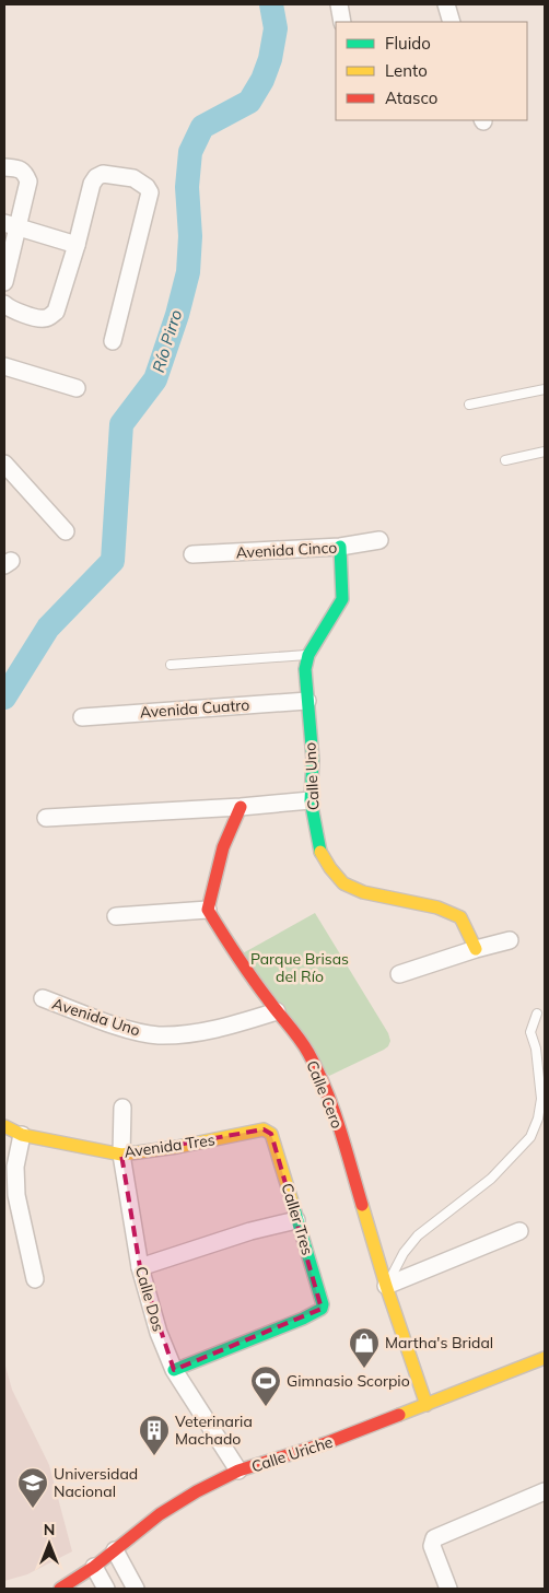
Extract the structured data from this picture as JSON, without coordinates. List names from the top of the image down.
{
  "streets": {
    "street": [
      "Avenida Cinco",
      "Avenida Cuatro",
      "Calle Uno",
      "Avenida Uno",
      "Calle Cero",
      "Avenida Tres",
      "Caller Tres",
      "Calle Dos",
      "Calle Uriche"
    ]
  },
  "crossings": [
    ["Avenida Cinco", "Calle Uno"],
    ["Avenida Cuatro", "Calle Uno"],
    ["Avenida Uno", "Calle Cero"],
    ["Calle Cero", "Calle Uriche"],
    ["Avenida Tres", "Caller Tres"],
    ["Avenida Tres", "Calle Dos"],
    ["Caller Tres", "Calle Dos"],
    ["Calle Dos", "Calle Uriche"]
  ],
  "water": ["Río Pirro"],
  "parks": ["Parque Brisas del Río"],
  "places": {
    "shop": ["Martha's Bridal"],
    "sports": ["Gimnasio Scorpio"],
    "building": ["Veterinaria Machado"],
    "school or university": ["Universidad Nacional"]
  },
  "legend": ["Fluido", "Lento", "Atasco"],
  "north": "top"
}
